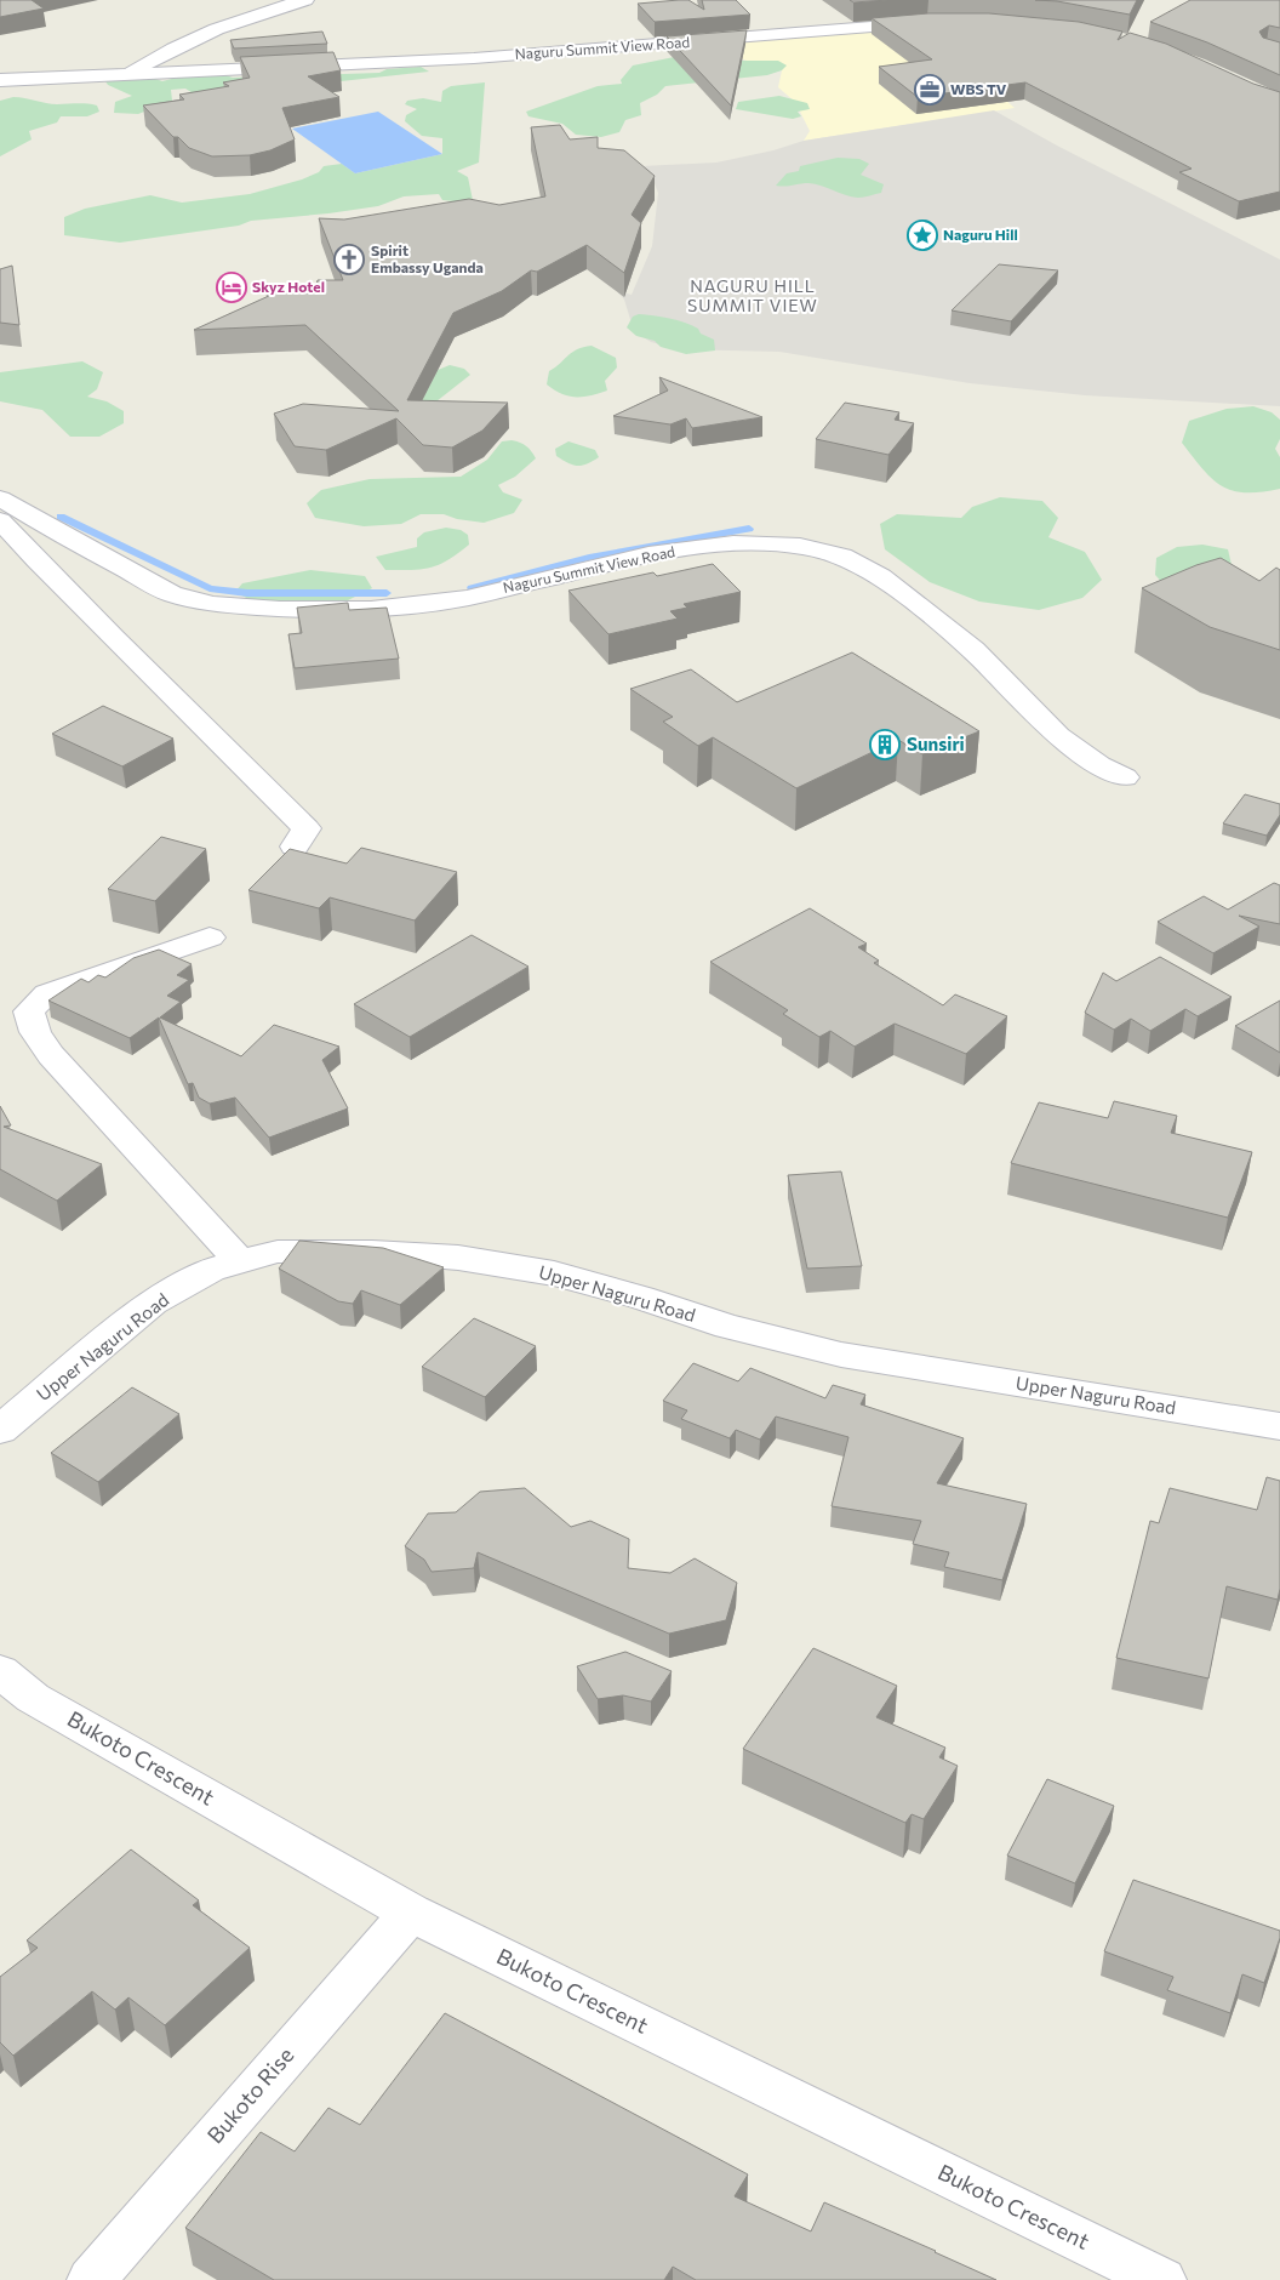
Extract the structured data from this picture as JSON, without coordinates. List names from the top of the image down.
{
  "streets": {
    "street": [
      "Naguru Summit View Road",
      "Upper Naguru Road",
      "Bukoto Crescent",
      "Bukoto Rise"
    ]
  },
  "crossings": [
    ["Bukoto Crescent", "Bukoto Rise"]
  ],
  "districts": ["NAGURU HILL SUMMIT VIEW"],
  "places": {
    "office": ["WBS TV"],
    "place": ["Naguru Hill"],
    "church": ["Spirit Embassy Uganda"],
    "hotel": ["Skyz Hotel"],
    "building": ["Sunsiri"]
  }
}
